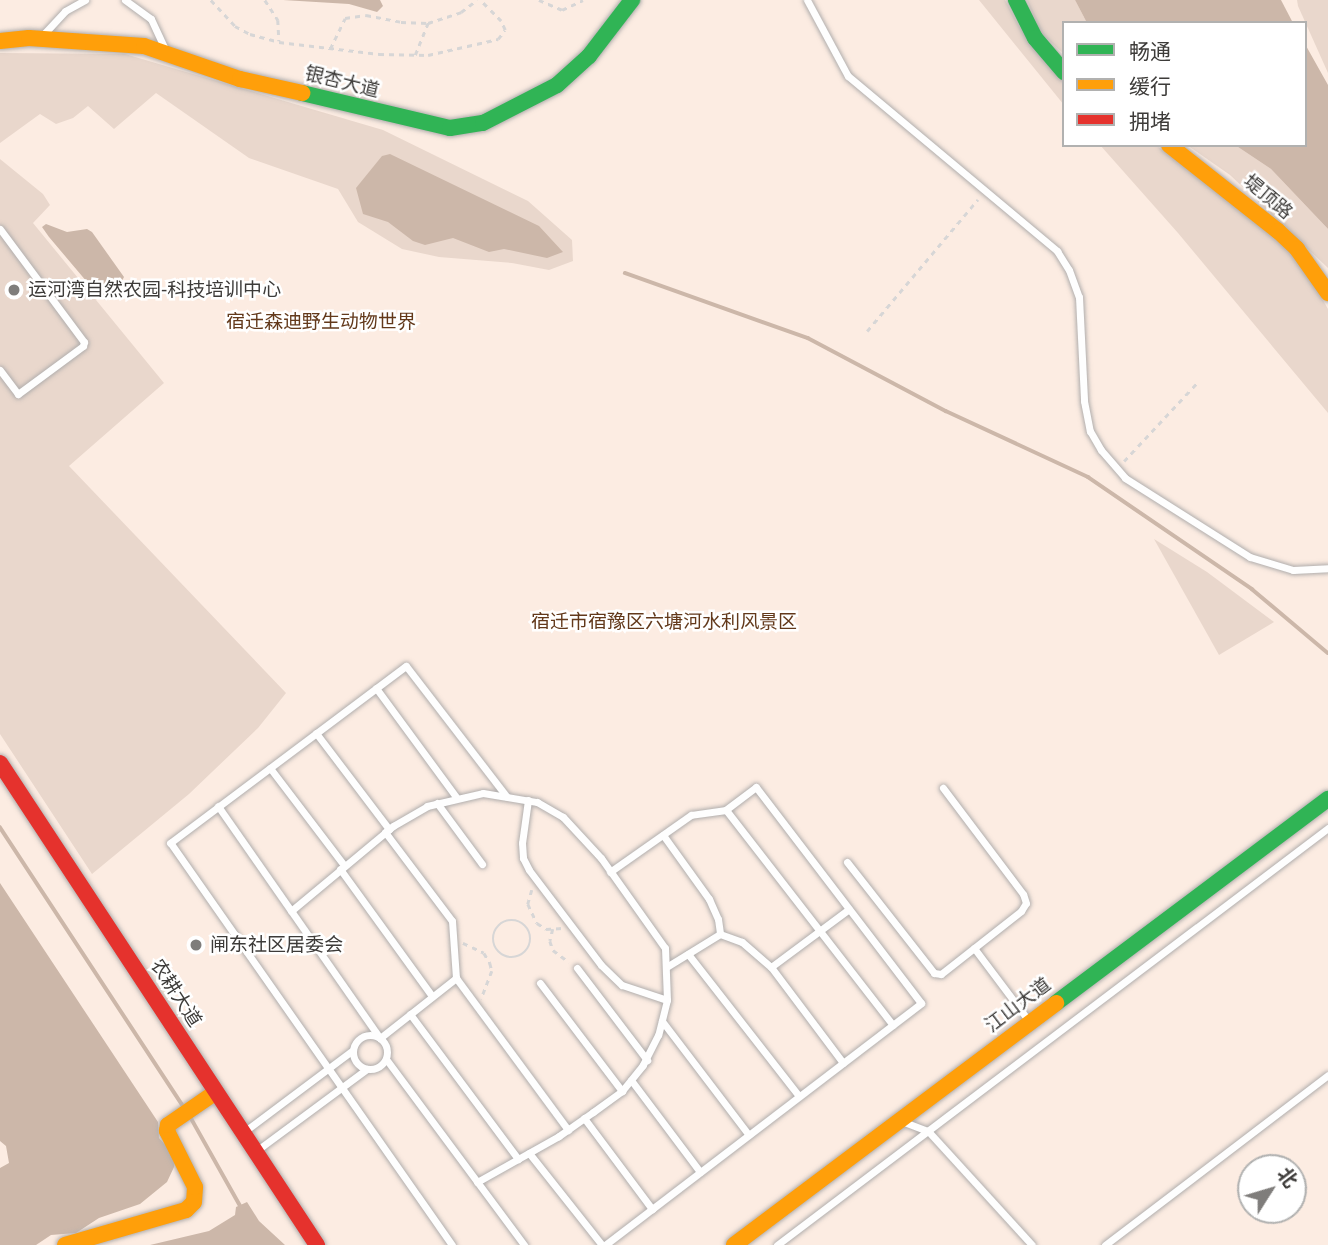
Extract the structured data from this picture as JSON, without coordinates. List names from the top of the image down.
{
  "streets": {
    "street": [
      "银杏大道",
      "堤顶路",
      "农耕大道",
      "江山大道"
    ]
  },
  "parks": ["宿迁森迪野生动物世界", "宿迁市宿豫区六塘河水利风景区"],
  "places": ["运河湾自然农园-科技培训中心", "闸东社区居委会"],
  "legend": ["畅通", "缓行", "拥堵"],
  "north": "top right"
}
